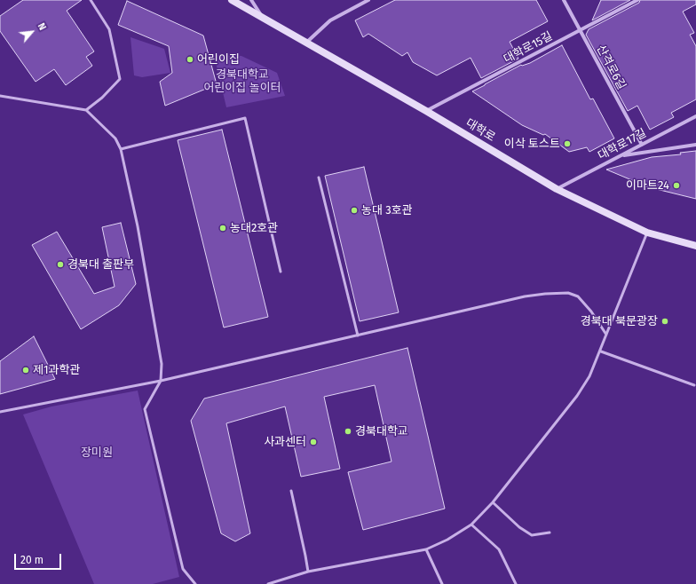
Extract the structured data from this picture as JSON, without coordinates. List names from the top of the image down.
{
  "streets": {
    "main road": ["대학로"],
    "street": ["대학로15길", "산격로6길", "대학로17길"]
  },
  "crossings": [
    ["대학로15길", "산격로6길"],
    ["대학로15길", "대학로"],
    ["산격로6길", "대학로17길"],
    ["대학로", "대학로17길"]
  ],
  "parks": ["경북대학교 어린이집 놀이터", "장미원"],
  "places": [
    "어린이집",
    "이삭 토스트",
    "이마트24",
    "농대 3호관",
    "농대2호관",
    "경북대 출판부",
    "경북대 북문광장",
    "제1과학관",
    "경북대학교",
    "사과센터"
  ],
  "scale_bar": "20 m",
  "north": "top right"
}
